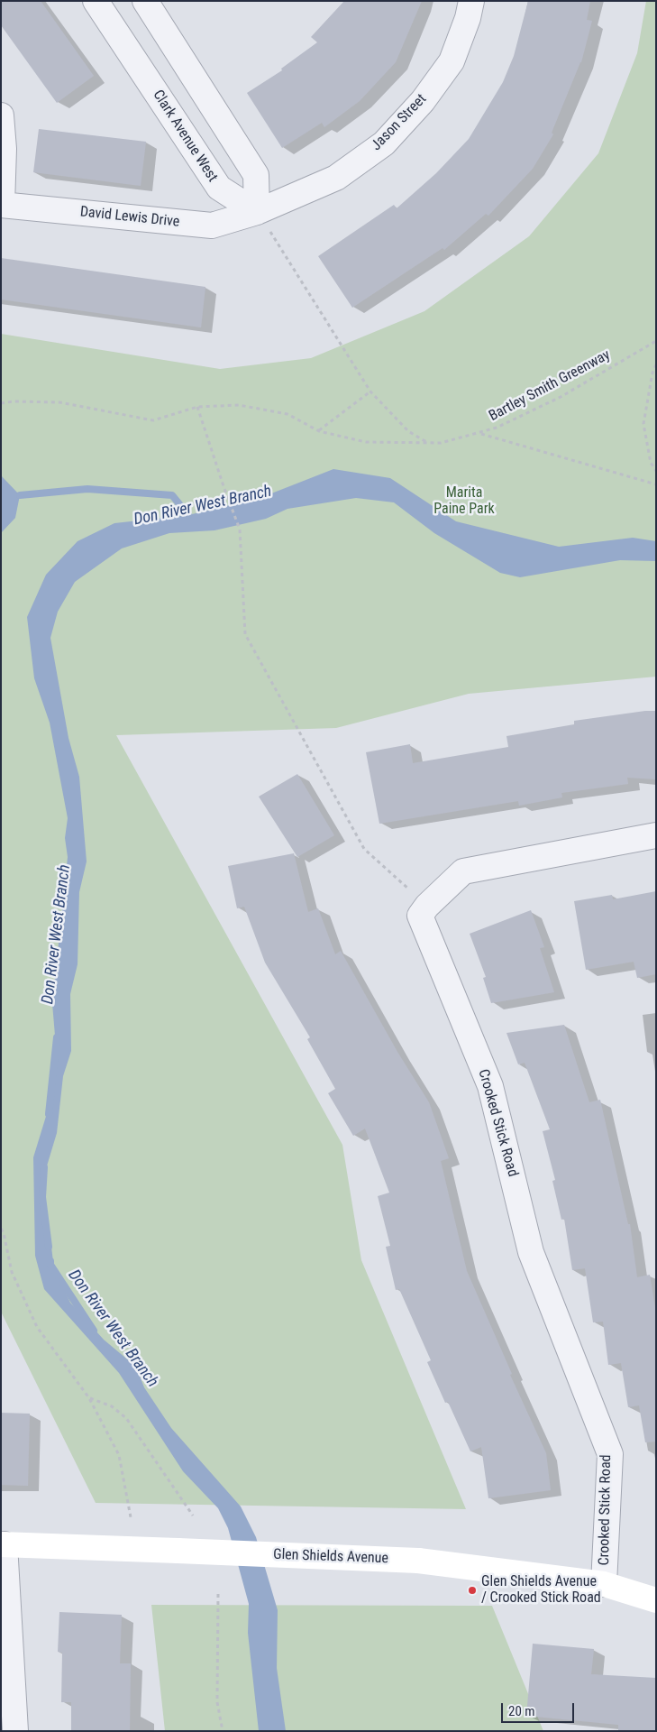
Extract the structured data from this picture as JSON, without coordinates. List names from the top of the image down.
{
  "streets": {
    "street": [
      "Jason Street",
      "Clark Avenue West",
      "David Lewis Drive",
      "Crooked Stick Road",
      "Glen Shields Avenue"
    ],
    "path": ["Bartley Smith Greenway"]
  },
  "crossings": [
    ["Jason Street", "Clark Avenue West"],
    ["Jason Street", "David Lewis Drive"],
    ["Clark Avenue West", "David Lewis Drive"],
    ["Crooked Stick Road", "Glen Shields Avenue"]
  ],
  "water": ["Don River West Branch"],
  "parks": ["Marita Paine Park"],
  "places": ["Glen Shields Avenue / Crooked Stick Road"],
  "scale_bar": "20 m"
}
